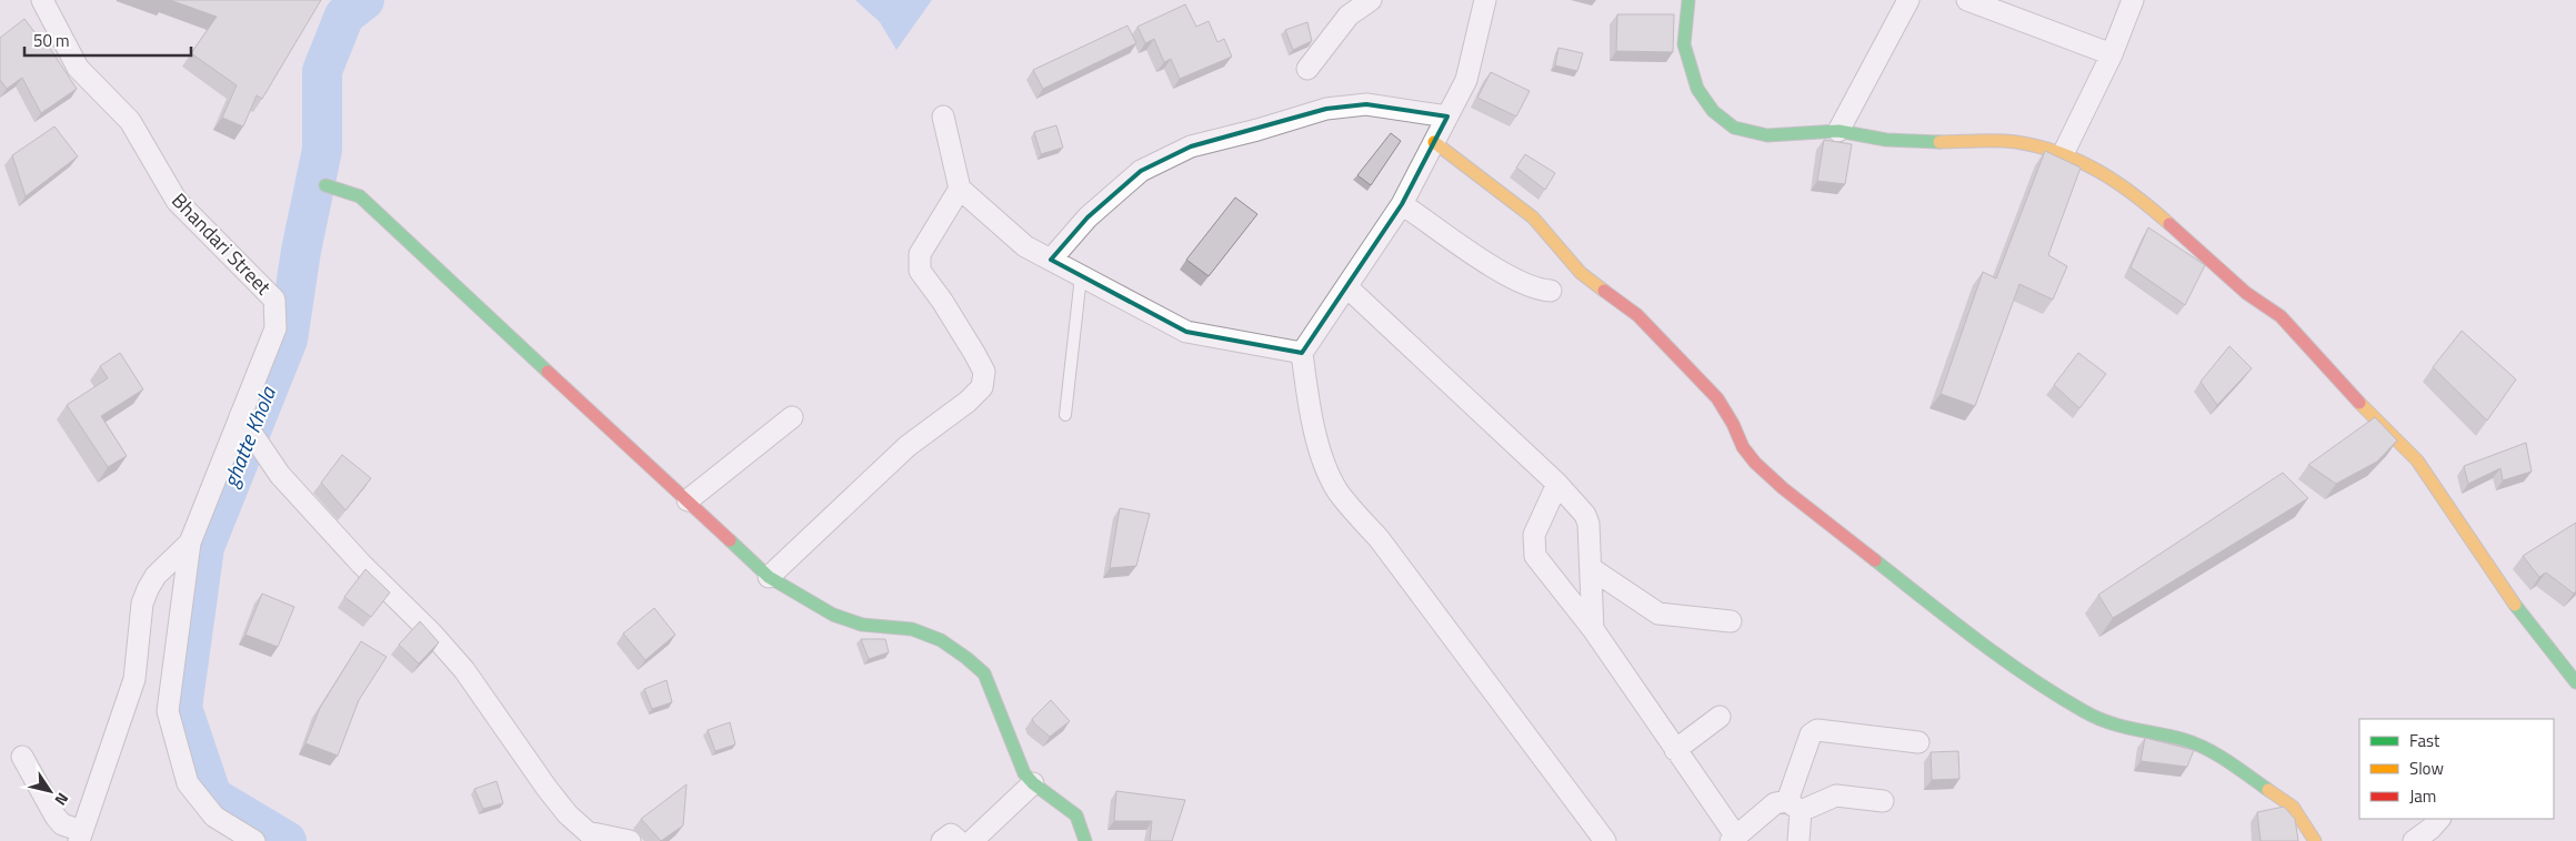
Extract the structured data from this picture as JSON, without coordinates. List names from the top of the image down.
{
  "streets": {
    "street": ["Bhandari Street"]
  },
  "water": ["ghatte Khola"],
  "legend": ["Fast", "Slow", "Jam"],
  "scale_bar": "50 m",
  "north": "bottom right"
}
